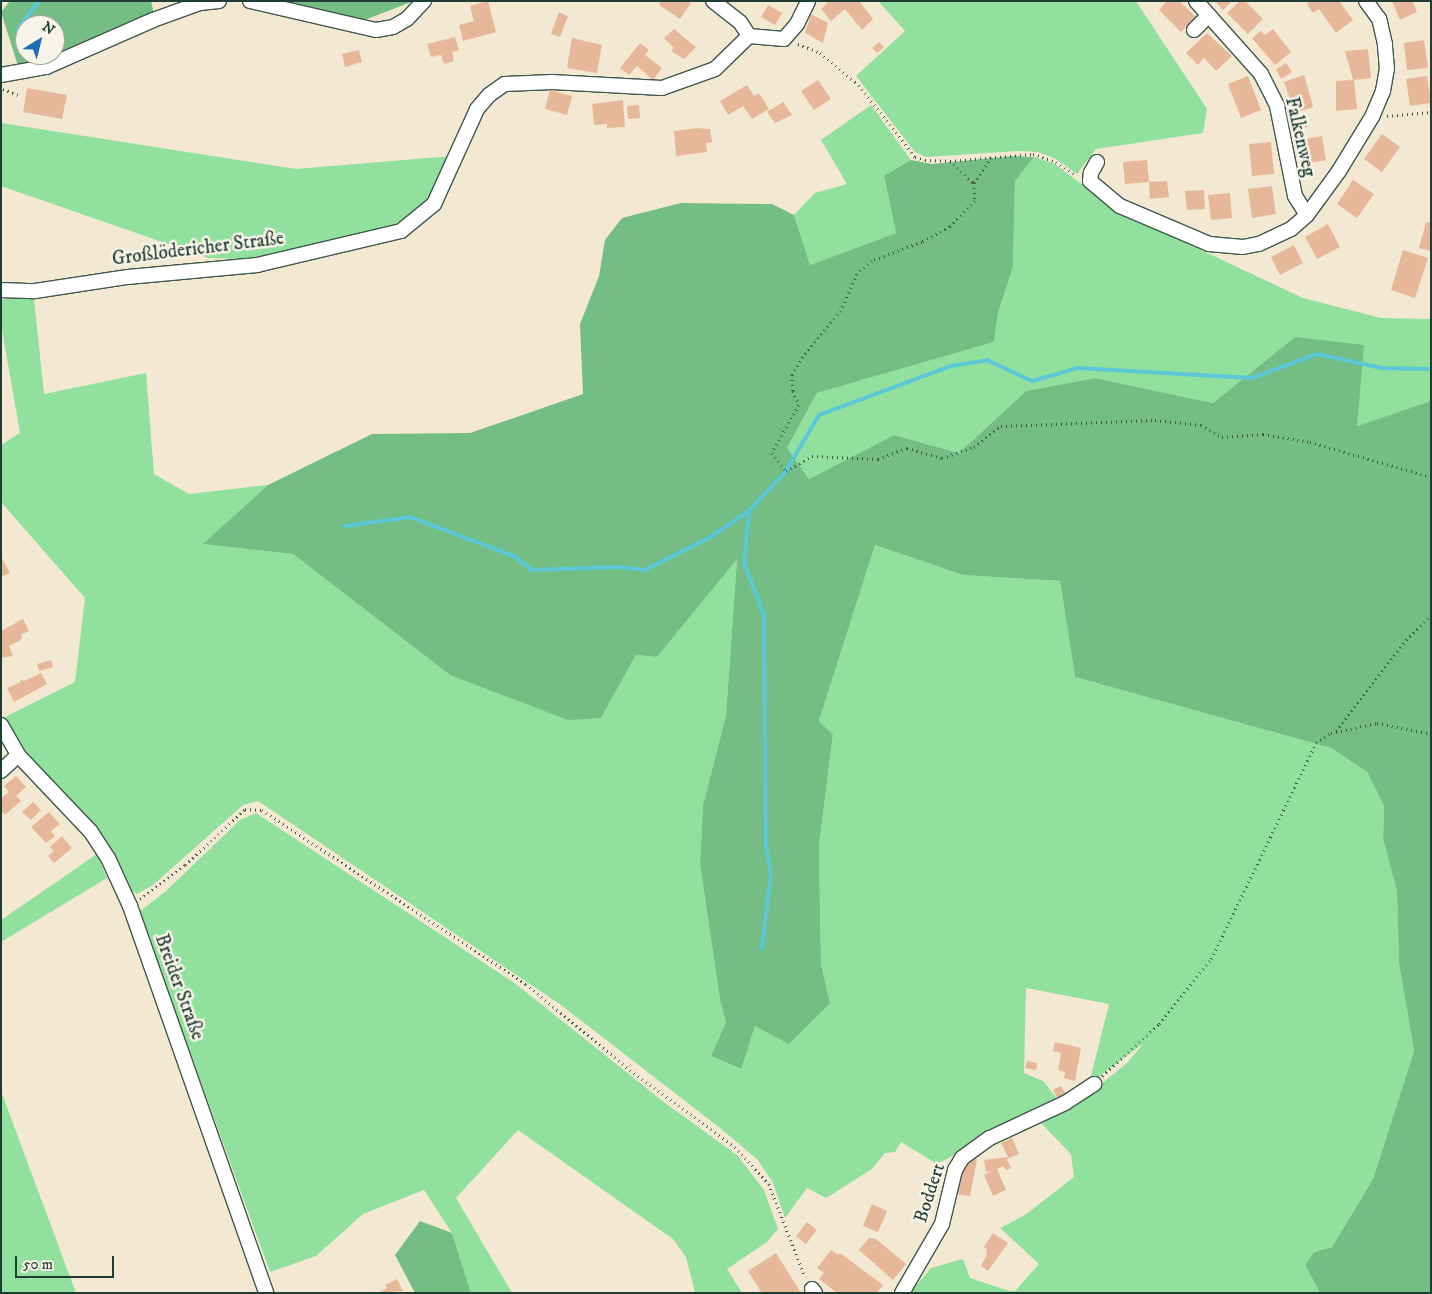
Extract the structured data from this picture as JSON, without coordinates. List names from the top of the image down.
{
  "streets": {
    "street": [
      "Falkenweg",
      "Großlödericher Straße",
      "Breider Straße",
      "Boddert"
    ]
  },
  "scale_bar": "50 m",
  "north": "top right"
}
